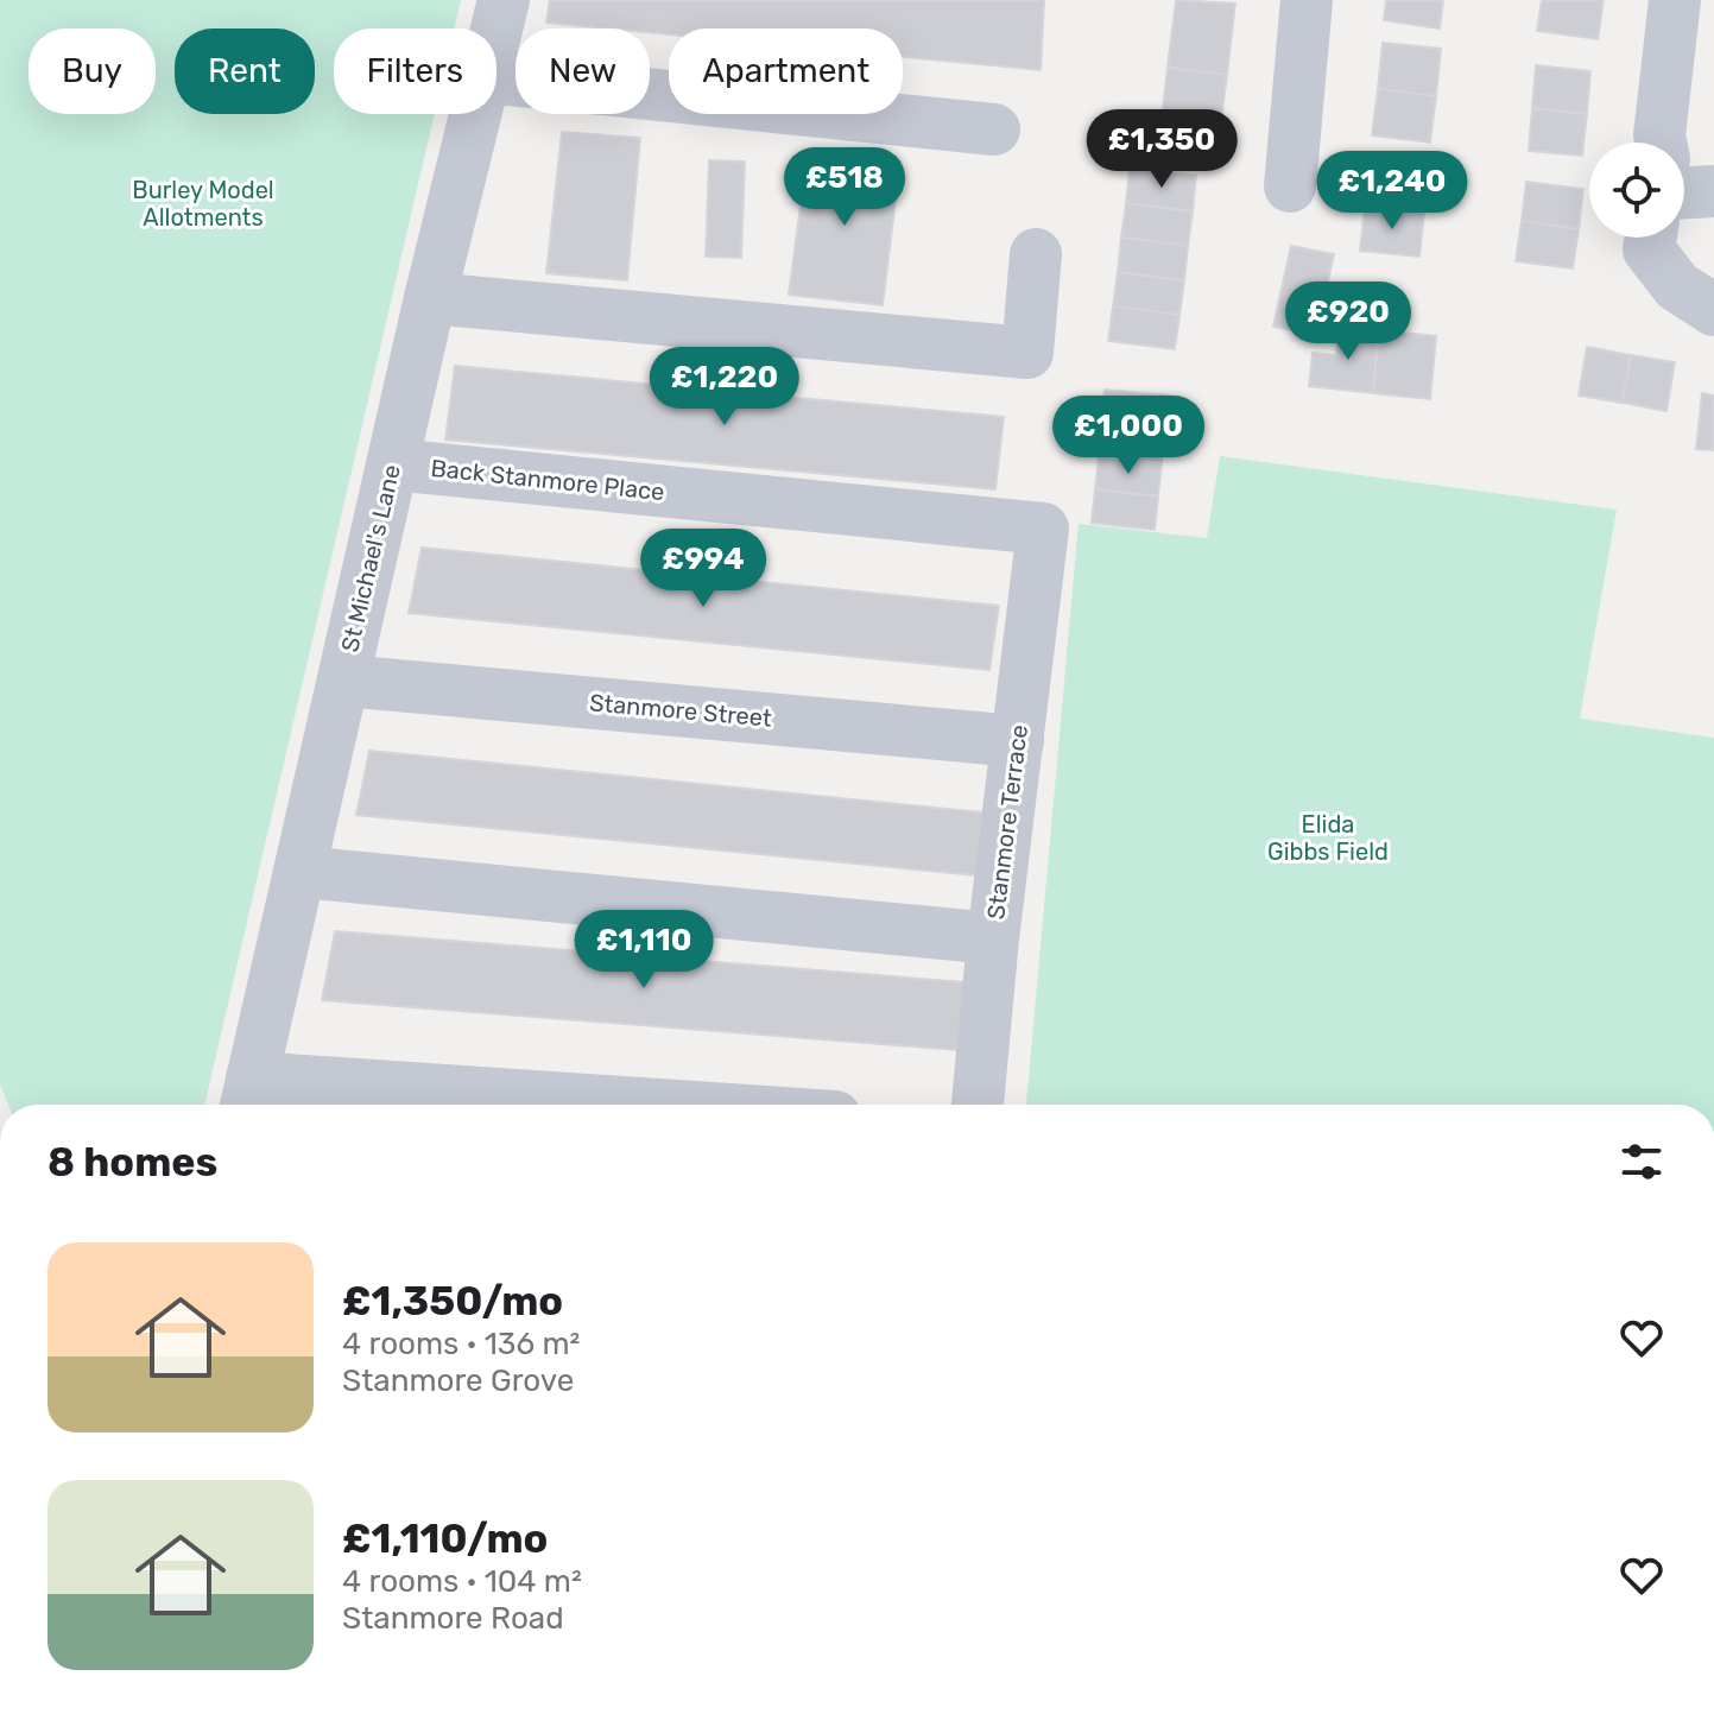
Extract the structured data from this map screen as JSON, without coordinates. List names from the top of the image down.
{
  "streets": {
    "street": [
      "Back Stanmore Place",
      "St Michael's Lane",
      "Stanmore Street",
      "Stanmore Terrace"
    ]
  },
  "crossings": [
    ["Back Stanmore Place", "St Michael's Lane"],
    ["Back Stanmore Place", "Stanmore Terrace"],
    ["St Michael's Lane", "Stanmore Street"],
    ["Stanmore Street", "Stanmore Terrace"]
  ],
  "parks": ["Burley Model Allotments", "Elida Gibbs Field"],
  "page": {
    "chip": [
      "Buy",
      "Rent",
      "Filters",
      "New",
      "Apartment"
    ],
    "price": [
      "£1,350",
      "£518",
      "£1,240",
      "£920",
      "£1,220",
      "£1,000",
      "£994",
      "£1,110"
    ],
    "heading": "8 homes",
    "list": [
      {
        "name": "£1,350/mo",
        "note": "4 rooms · 136 m² · Stanmore Grove"
      },
      {
        "name": "£1,110/mo",
        "note": "4 rooms · 104 m² · Stanmore Road"
      }
    ]
  }
}
